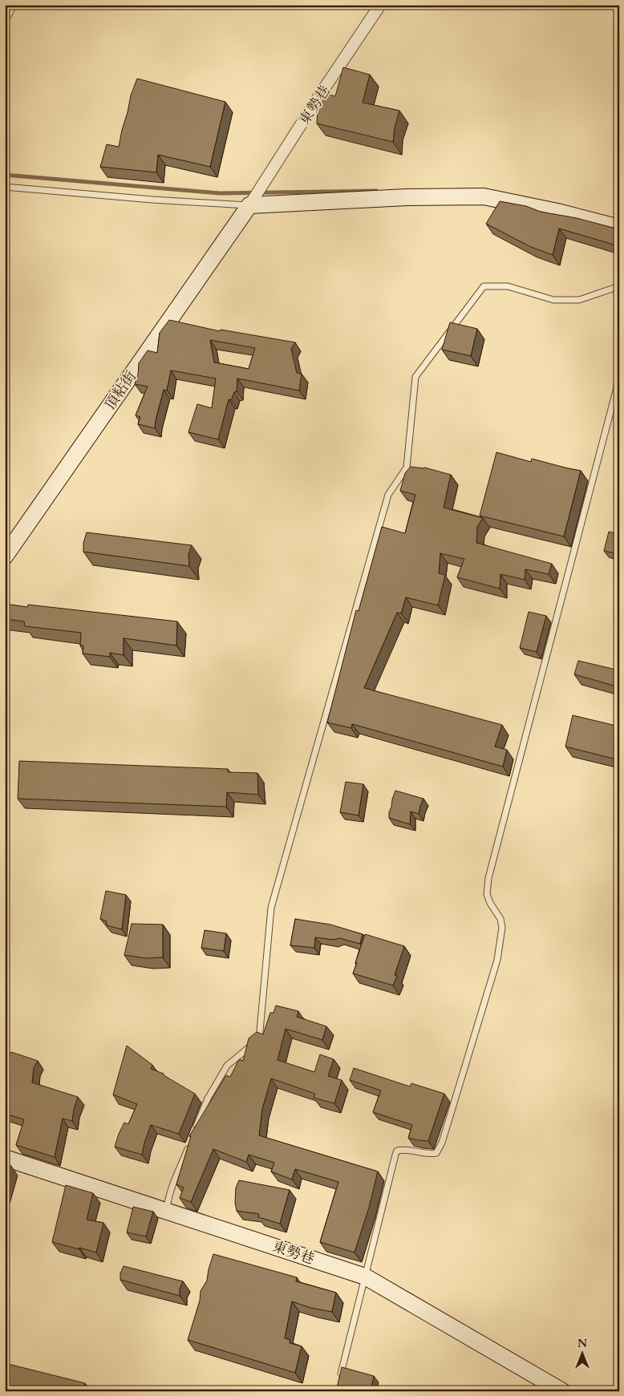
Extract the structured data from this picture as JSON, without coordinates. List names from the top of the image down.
{
  "streets": {
    "street": ["東勢巷", "頂粘街"]
  },
  "crossings": [
    ["東勢巷", "頂粘街"]
  ],
  "north": "top"
}
